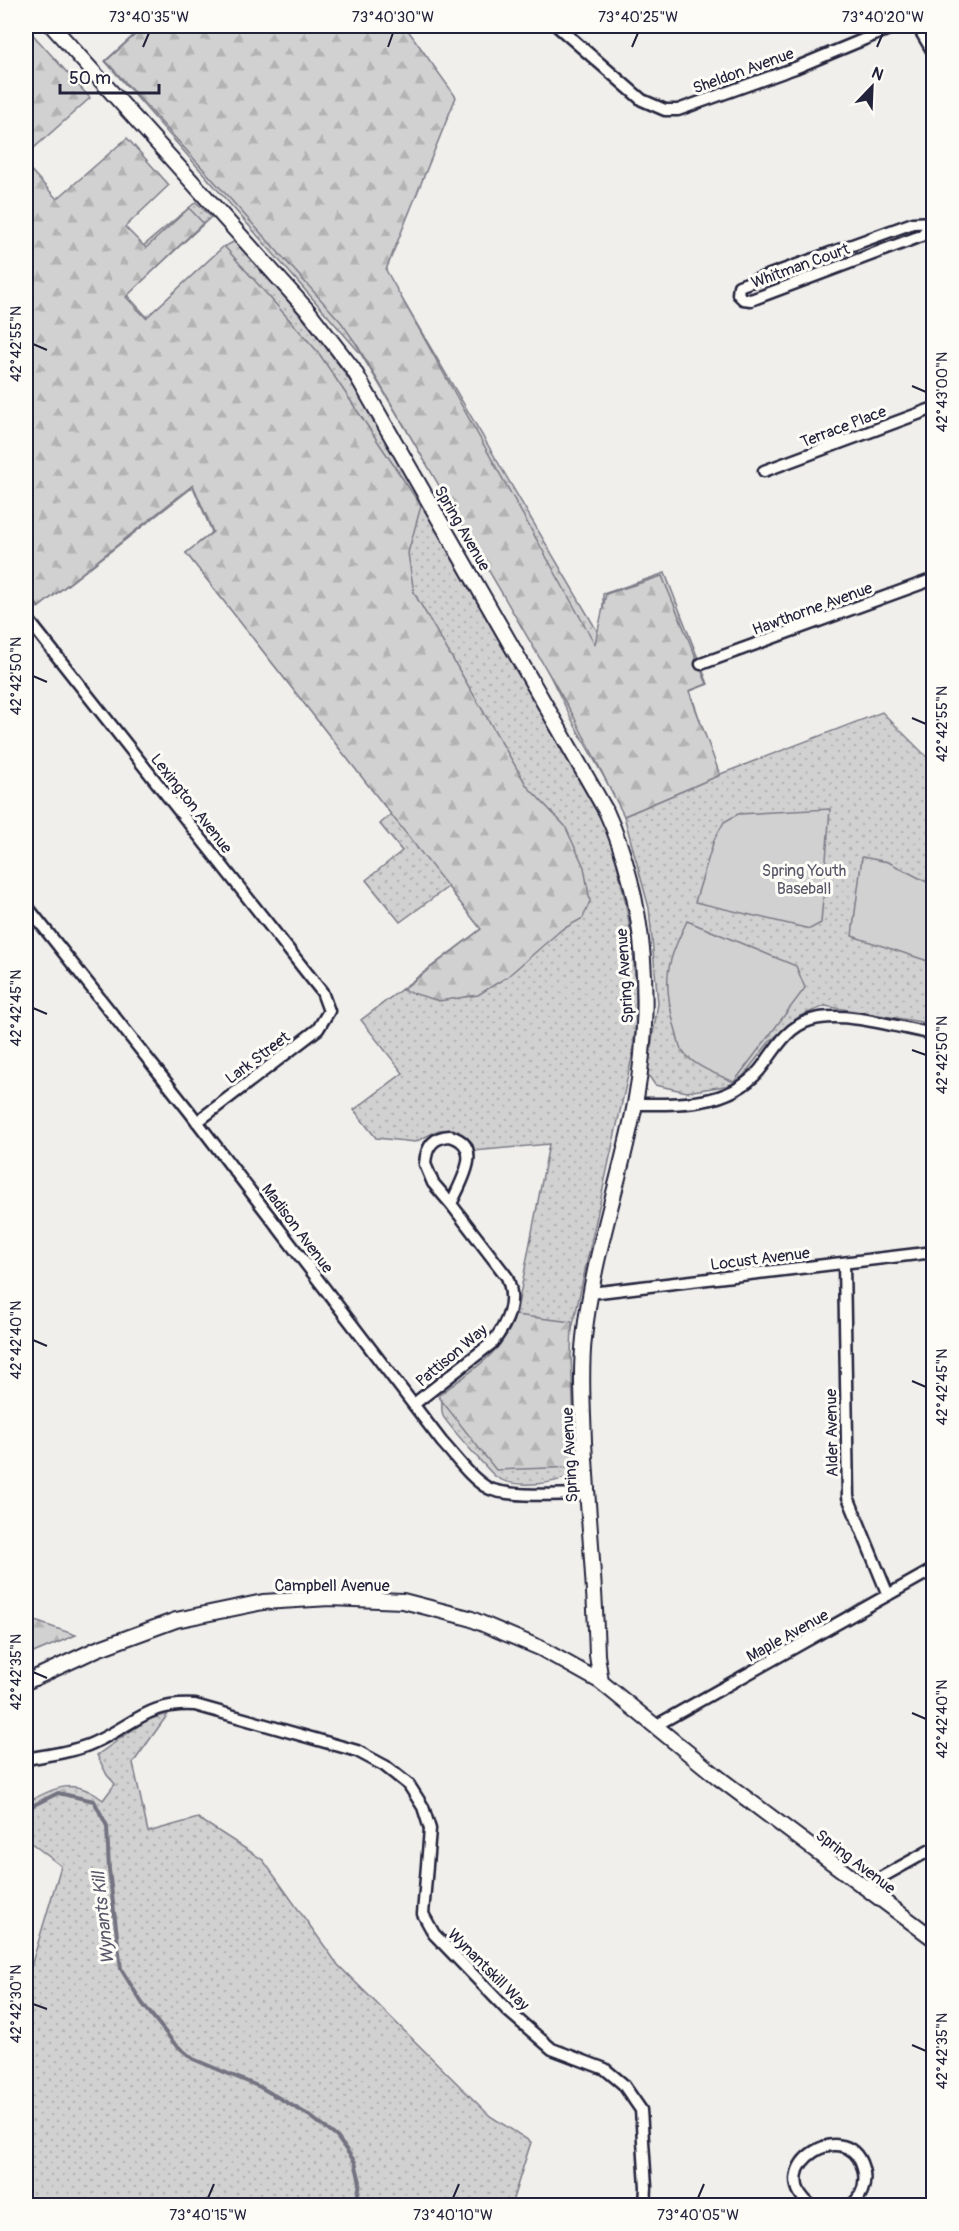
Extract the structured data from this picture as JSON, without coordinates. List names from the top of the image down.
{
  "streets": {
    "street": [
      "Sheldon Avenue",
      "Whitman Court",
      "Terrace Place",
      "Spring Avenue",
      "Hawthorne Avenue",
      "Lexington Avenue",
      "Lark Street",
      "Madison Avenue",
      "Locust Avenue",
      "Pattison Way",
      "Alder Avenue",
      "Campbell Avenue",
      "Maple Avenue",
      "Wynantskill Way"
    ]
  },
  "crossings": [
    ["Spring Avenue", "Madison Avenue"],
    ["Spring Avenue", "Locust Avenue"],
    ["Spring Avenue", "Campbell Avenue"],
    ["Spring Avenue", "Maple Avenue"],
    ["Lexington Avenue", "Lark Street"],
    ["Lark Street", "Madison Avenue"],
    ["Madison Avenue", "Pattison Way"],
    ["Locust Avenue", "Alder Avenue"],
    ["Alder Avenue", "Maple Avenue"]
  ],
  "water": ["Wynants Kill"],
  "parks": ["Spring Youth Baseball"],
  "scale_bar": "50 m",
  "north": "top right",
  "coordinates": [
    "73°40'35\"W",
    "73°40'30\"W",
    "73°40'25\"W",
    "73°40'20\"W",
    "42°42'55\"N",
    "42°43'00\"N",
    "42°42'50\"N",
    "42°42'45\"N",
    "42°42'40\"N",
    "42°42'35\"N",
    "42°42'30\"N",
    "73°40'15\"W",
    "73°40'10\"W",
    "73°40'05\"W"
  ]
}
